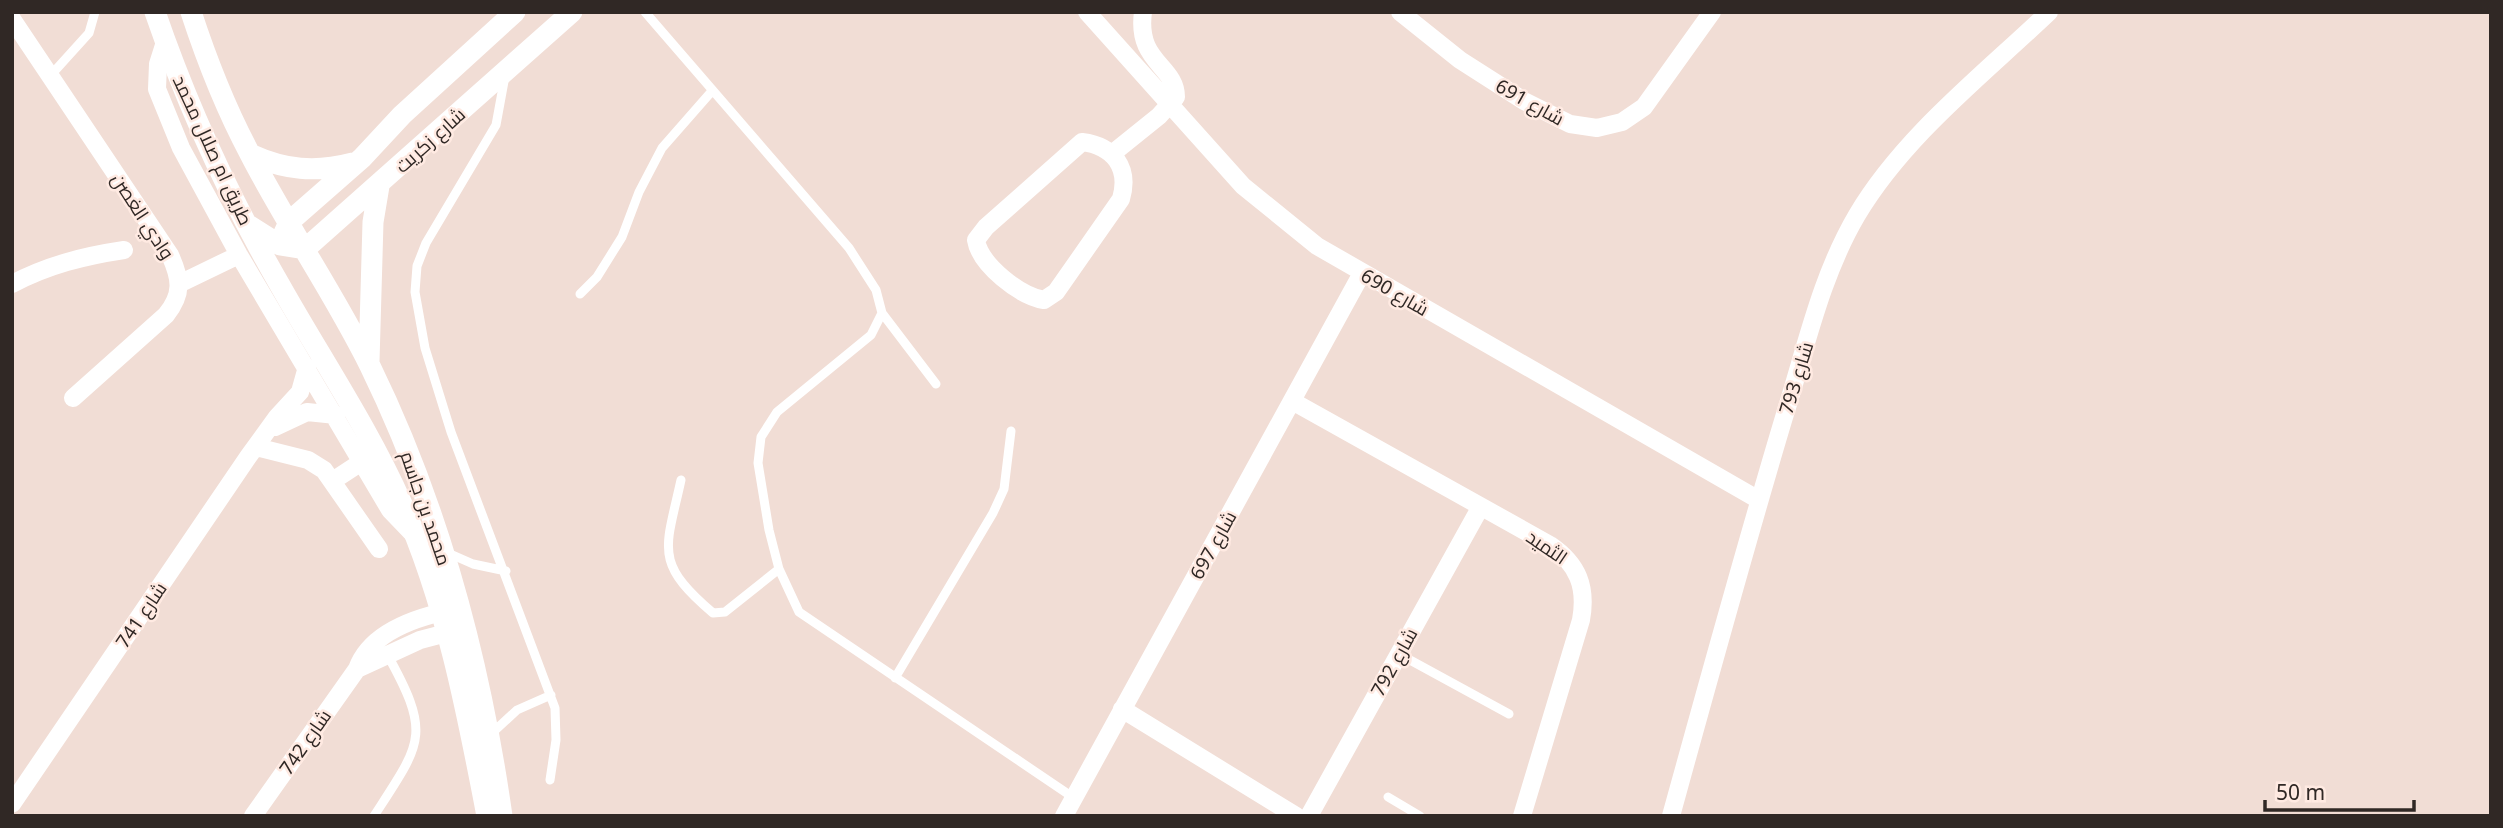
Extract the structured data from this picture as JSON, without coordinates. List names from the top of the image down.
{
  "streets": {
    "street": [
      "شارع 691",
      "شارع زكريت",
      "طريق ام صلال محمد",
      "وادي الغصن",
      "شارع 690",
      "شارع 793",
      "محمد بن جاسم",
      "شارع 697",
      "الثميد",
      "شارع 741",
      "شارع 792",
      "شارع 742"
    ]
  },
  "crossings": [
    ["شارع زكريت", "طريق ام صلال محمد"],
    ["شارع زكريت", "محمد بن جاسم"],
    ["طريق ام صلال محمد", "محمد بن جاسم"],
    ["شارع 690", "شارع 793"],
    ["شارع 690", "شارع 697"],
    ["محمد بن جاسم", "شارع 742"],
    ["شارع 697", "الثميد"],
    ["الثميد", "شارع 792"]
  ],
  "scale_bar": "50 m"
}
